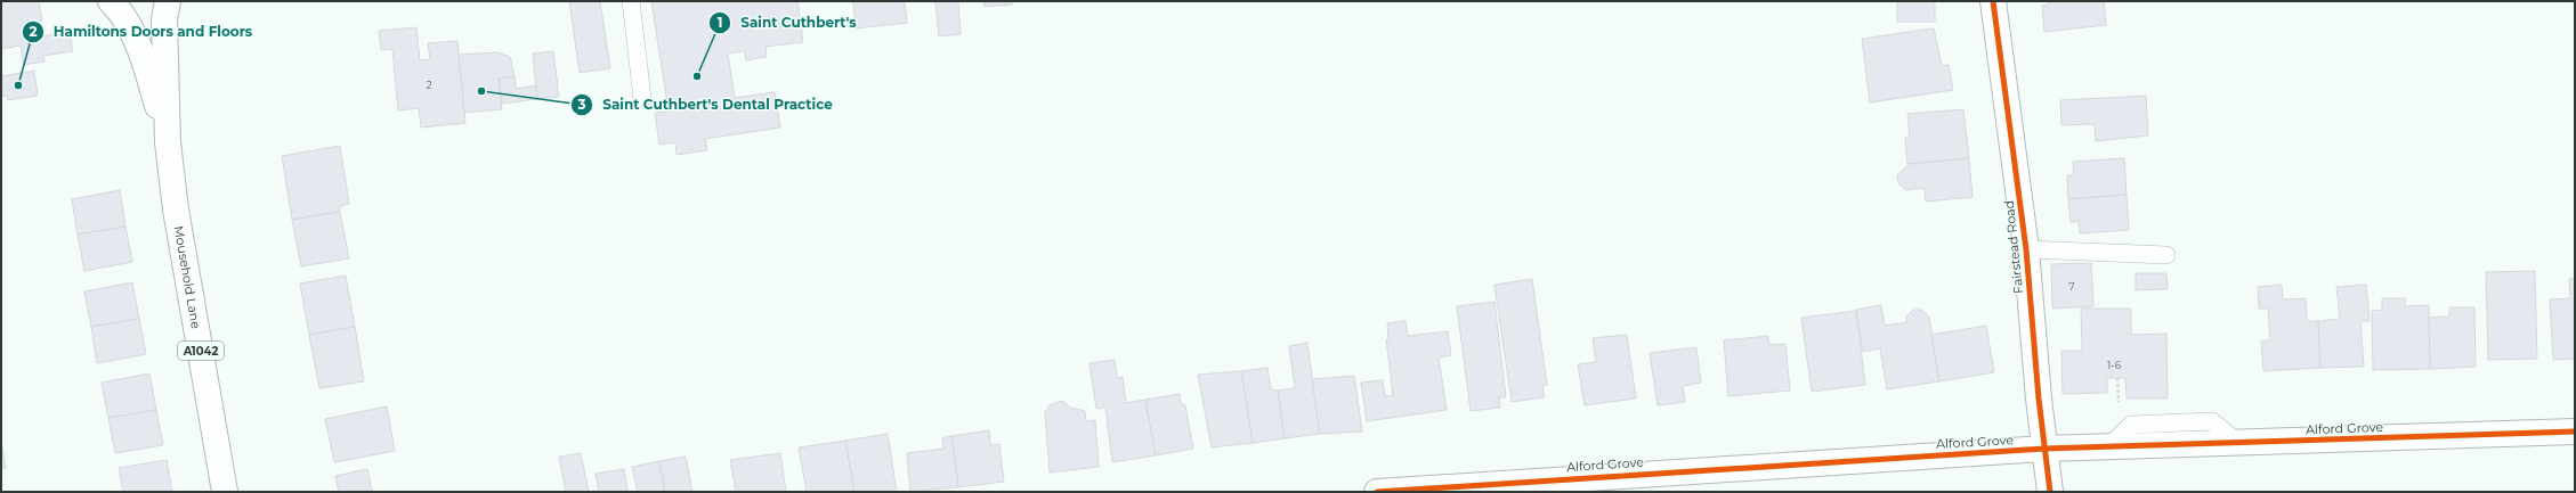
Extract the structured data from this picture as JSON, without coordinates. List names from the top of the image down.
{
  "streets": {
    "main road": [
      "Fairstead Road",
      "Mousehold Lane",
      "A1042",
      "Alford Grove"
    ]
  },
  "crossings": [
    ["Fairstead Road", "Alford Grove"]
  ],
  "places": ["Saint Cuthbert's", "Hamiltons Doors and Floors", "Saint Cuthbert's Dental Practice"],
  "house_numbers": ["2", "7", "1-6"]
}
